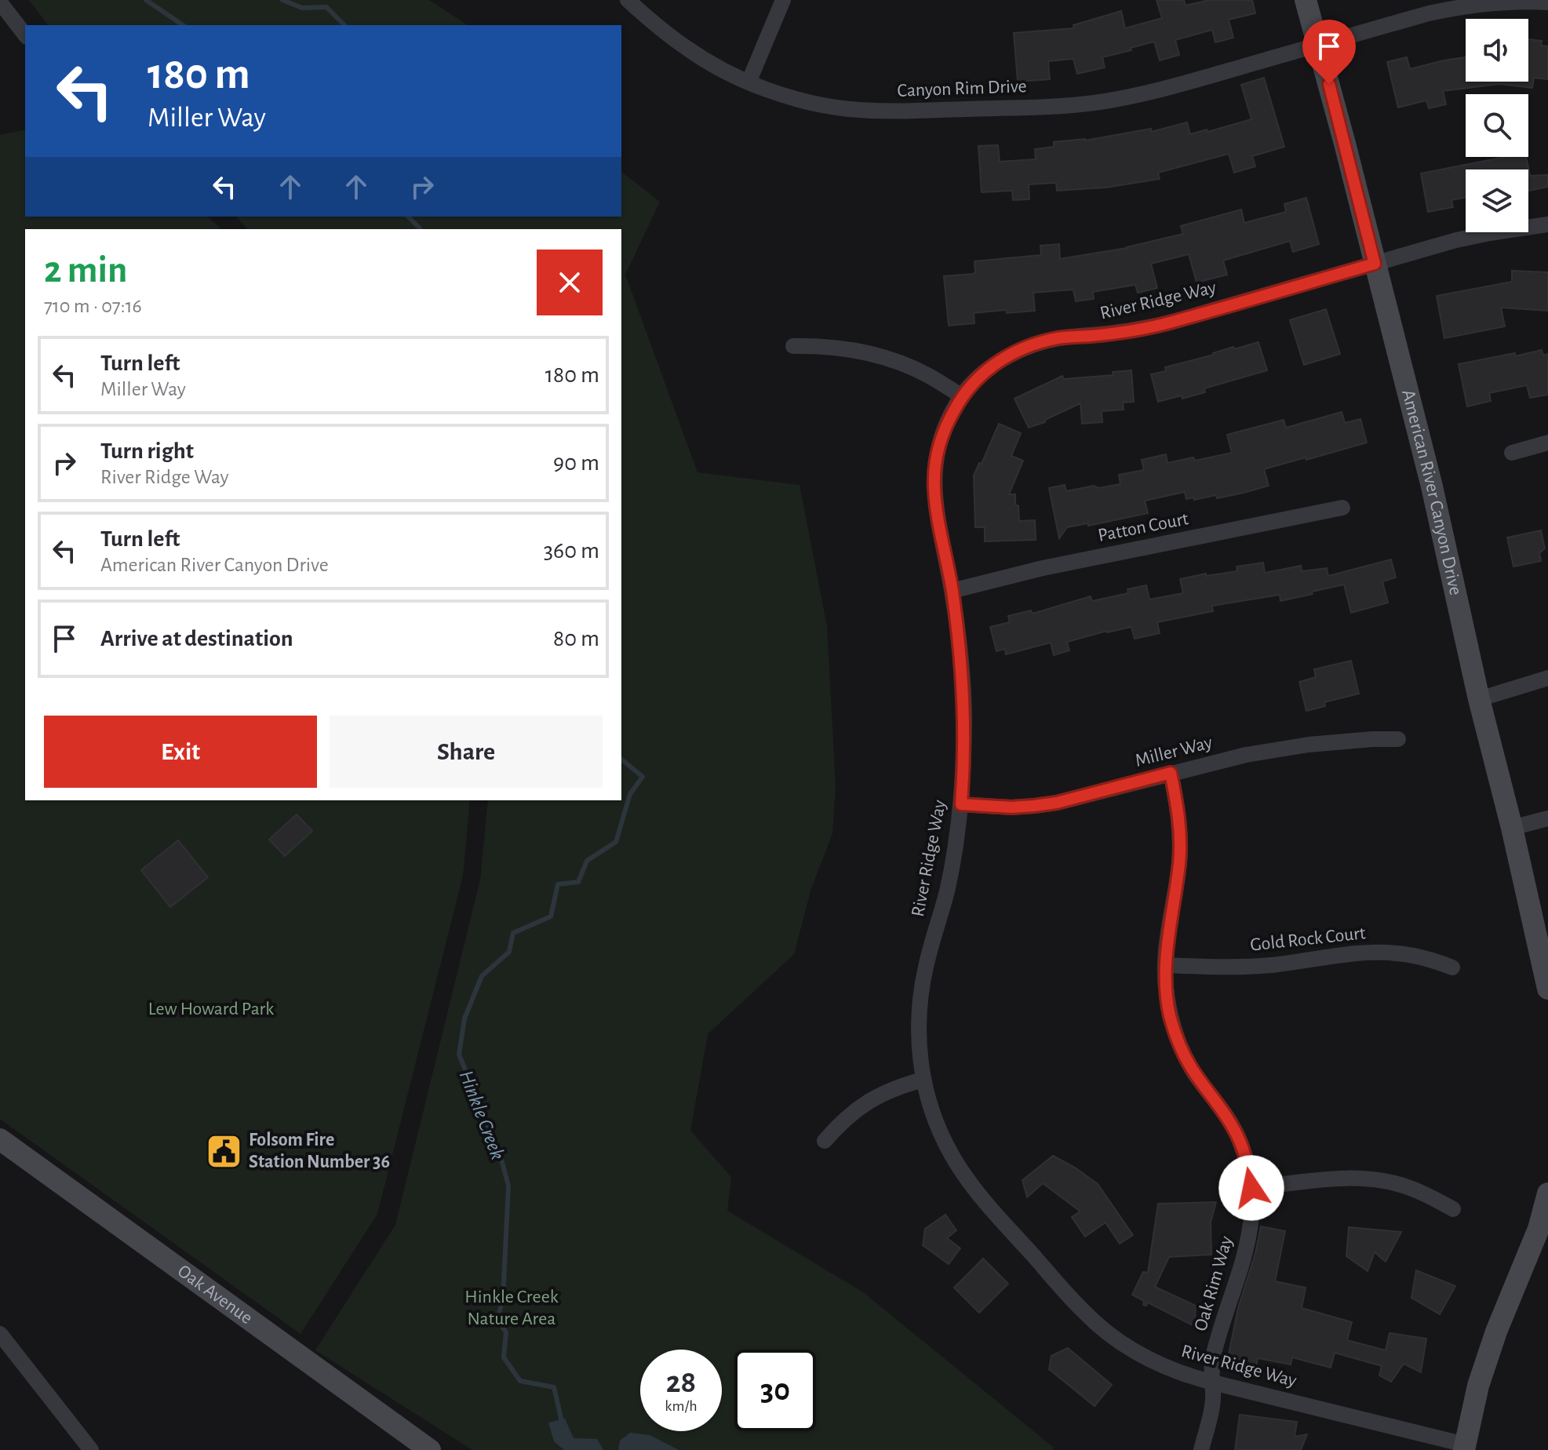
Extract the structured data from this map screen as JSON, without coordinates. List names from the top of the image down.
{
  "streets": {
    "main road": ["American River Canyon Drive", "Oak Avenue"],
    "street": [
      "Canyon Rim Drive",
      "River Ridge Way",
      "Patton Court",
      "Miller Way",
      "Gold Rock Court",
      "Oak Rim Way"
    ]
  },
  "crossings": [
    ["Canyon Rim Drive", "American River Canyon Drive"],
    ["River Ridge Way", "American River Canyon Drive"],
    ["River Ridge Way", "Patton Court"],
    ["River Ridge Way", "Miller Way"],
    ["River Ridge Way", "Oak Rim Way"],
    ["Miller Way", "Oak Rim Way"],
    ["Gold Rock Court", "Oak Rim Way"]
  ],
  "water": ["Hinkle Creek"],
  "parks": ["Lew Howard Park", "Hinkle Creek Nature Area"],
  "places": {
    "public building": ["Folsom Fire Station Number 36"]
  },
  "page": {
    "turn": ["180 m", "Miller Way"],
    "heading": ["2 min", "710 m · 07:16"],
    "list": [
      {
        "name": "Turn left",
        "note": "Miller Way",
        "value": "180 m"
      },
      {
        "name": "Turn right",
        "note": "River Ridge Way",
        "value": "90 m"
      },
      {
        "name": "Turn left",
        "note": "American River Canyon Drive",
        "value": "360 m"
      },
      {
        "name": "Arrive at destination",
        "value": "80 m"
      }
    ],
    "buttons": ["Exit", "Share"],
    "speed": "28 km/h",
    "limit": "30"
  }
}
